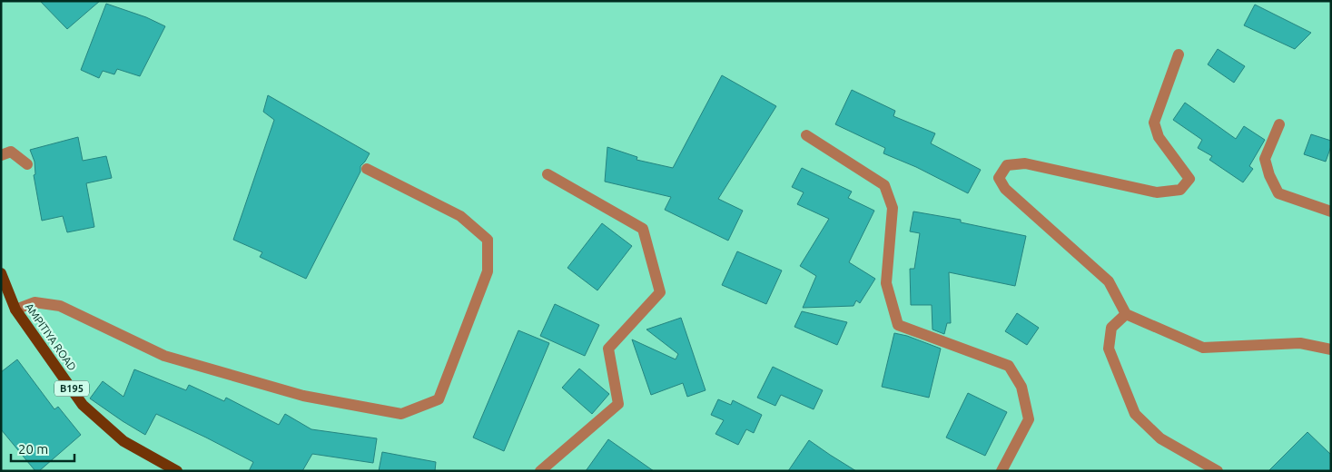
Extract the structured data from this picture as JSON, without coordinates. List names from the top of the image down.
{
  "streets": {
    "main road": ["AMPITIYA ROAD", "B195"]
  },
  "scale_bar": "20 m"
}
